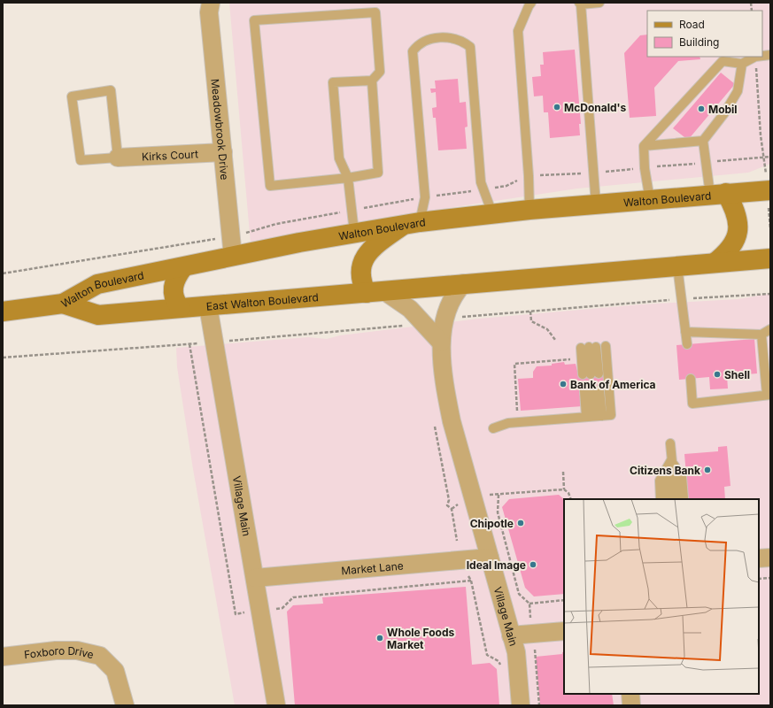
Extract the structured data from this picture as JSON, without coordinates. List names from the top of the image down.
{
  "streets": {
    "main road": ["Walton Boulevard", "East Walton Boulevard"],
    "street": [
      "Meadowbrook Drive",
      "Kirks Court",
      "Village Main",
      "Market Lane",
      "Foxboro Drive"
    ]
  },
  "crossings": [
    ["Meadowbrook Drive", "Kirks Court"],
    ["Meadowbrook Drive", "Walton Boulevard"],
    ["Walton Boulevard", "East Walton Boulevard"],
    ["East Walton Boulevard", "Village Main"],
    ["Village Main", "Market Lane"]
  ],
  "places": [
    "McDonald's",
    "Mobil",
    "Shell",
    "Bank of America",
    "Citizens Bank",
    "Chipotle",
    "Ideal Image",
    "Whole Foods Market"
  ],
  "legend": ["Road", "Building"]
}
